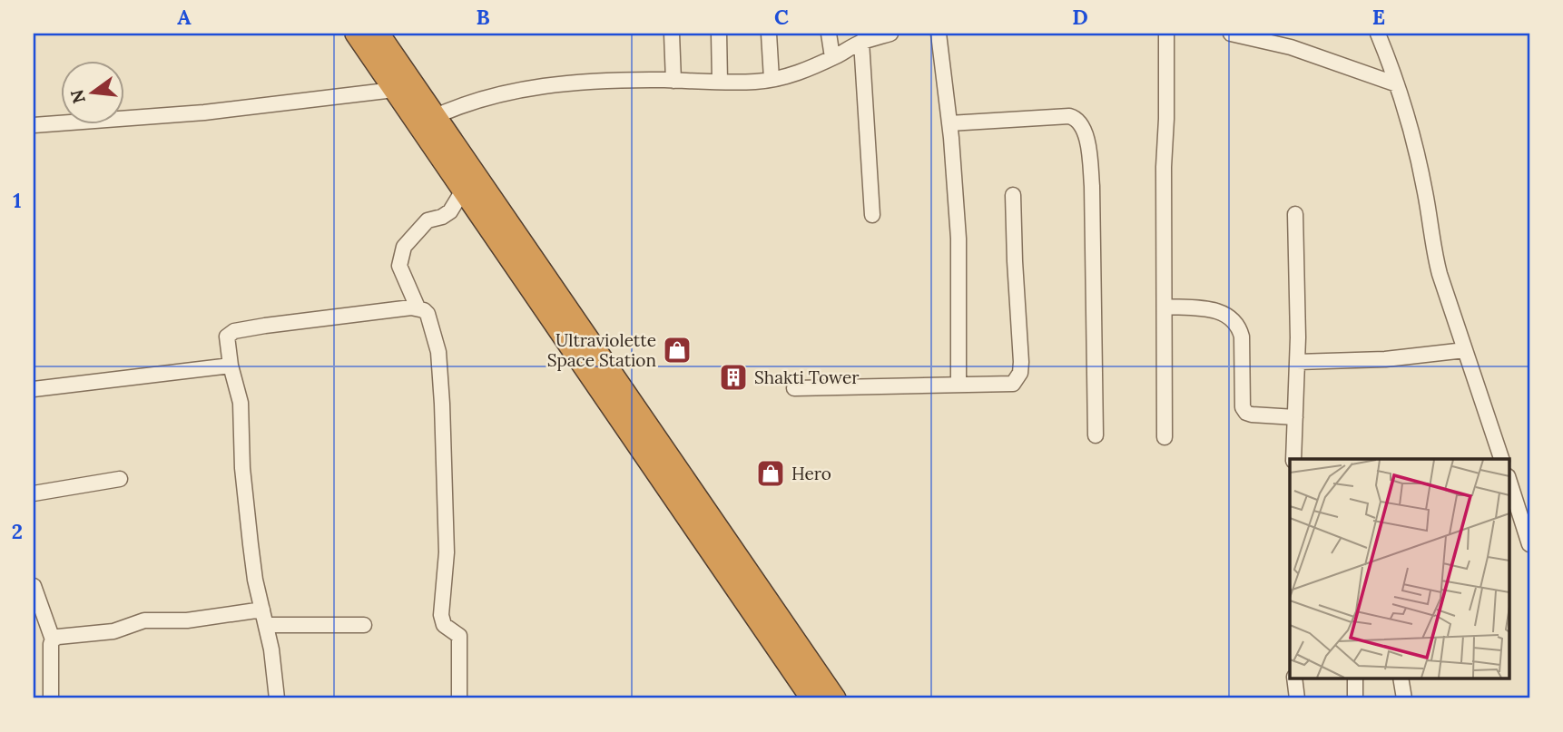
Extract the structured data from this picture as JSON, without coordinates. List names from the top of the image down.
{
  "places": {
    "shop": ["Ultraviolette Space Station", "Hero"],
    "building": ["Shakti Tower"]
  },
  "north": "left",
  "grid": {
    "columns": [
      "A",
      "B",
      "C",
      "D",
      "E"
    ],
    "rows": ["1", "2"]
  }
}
